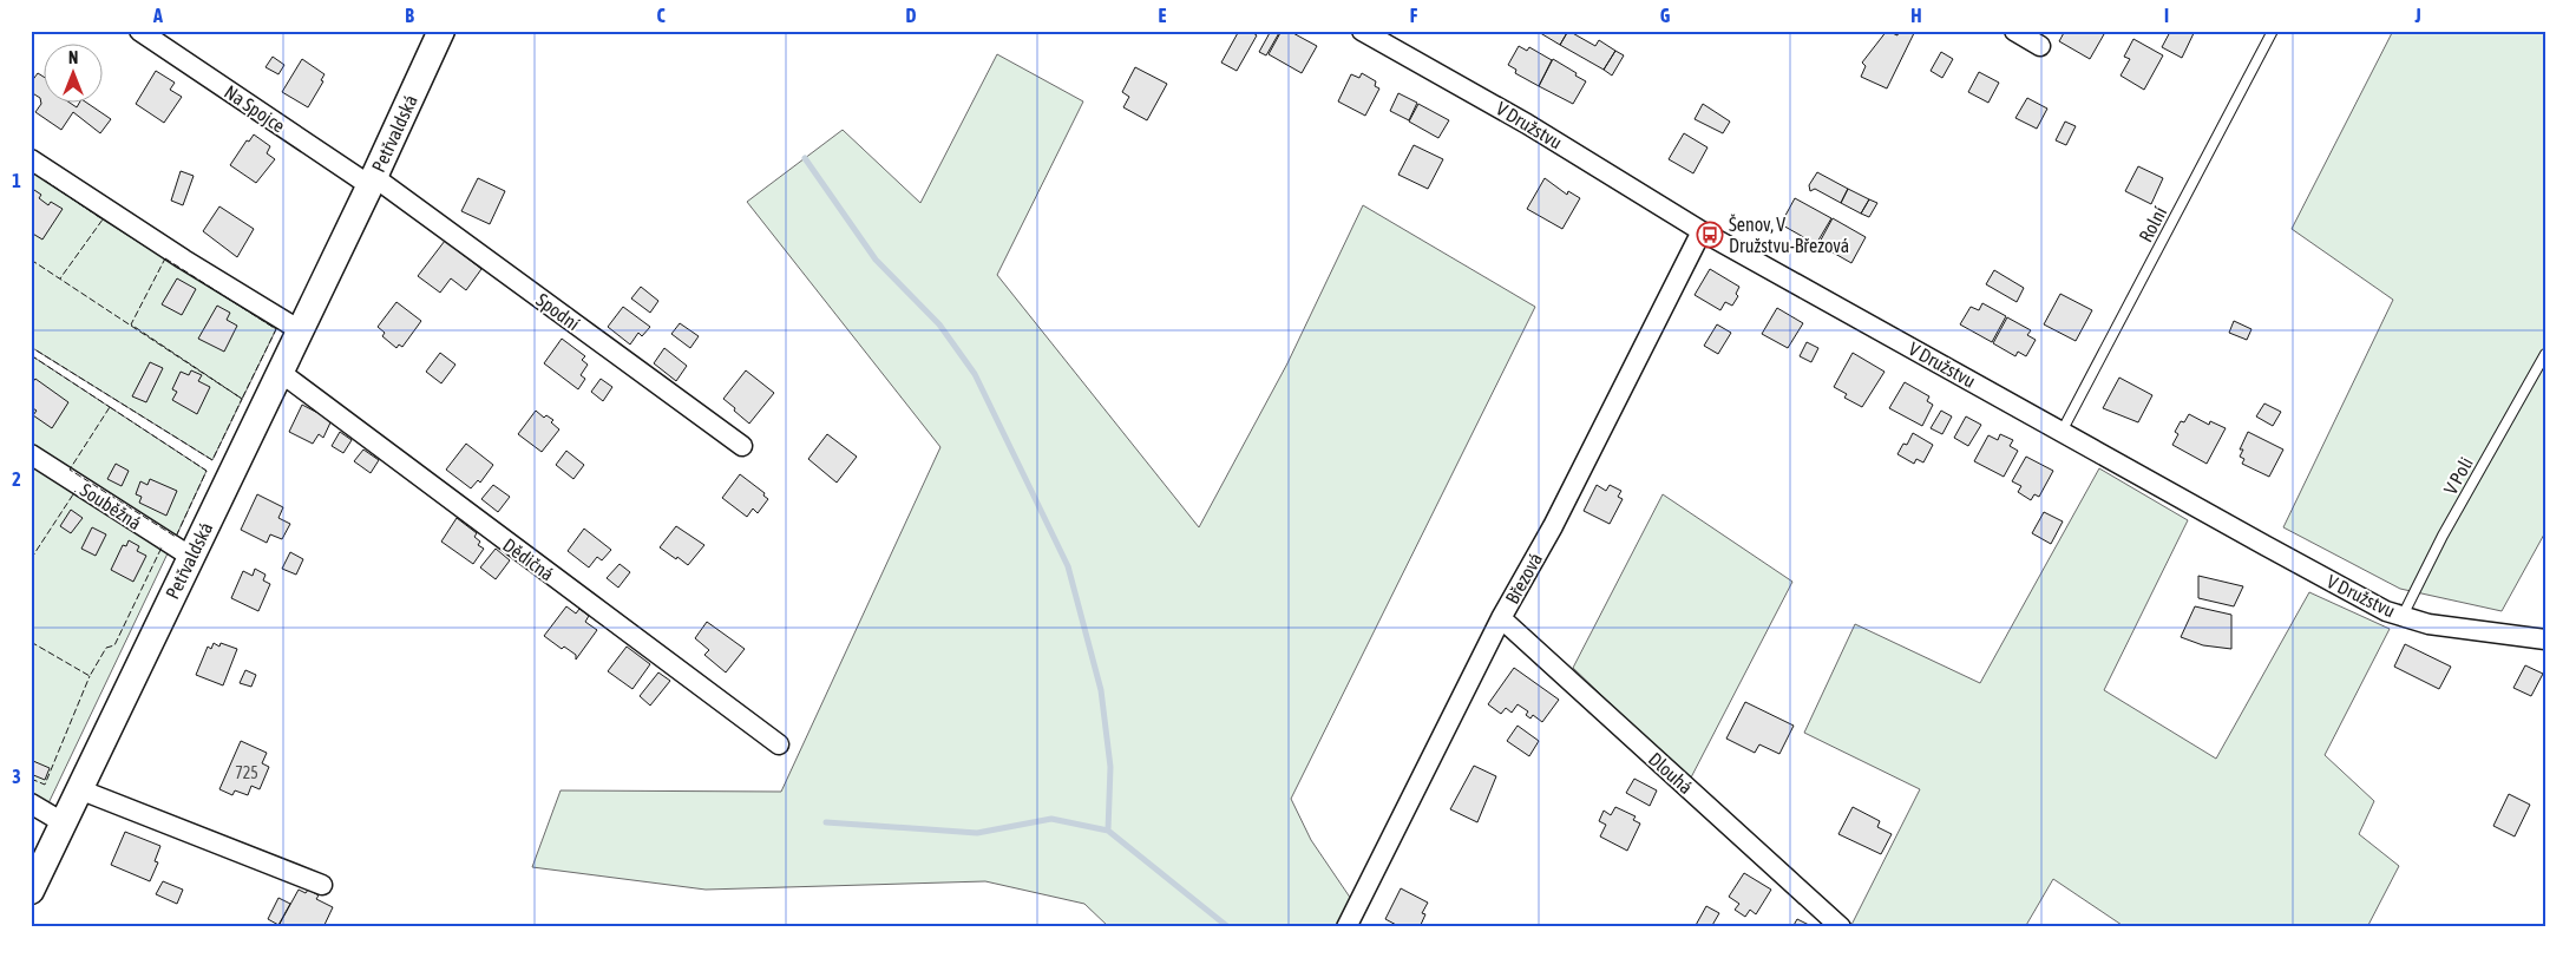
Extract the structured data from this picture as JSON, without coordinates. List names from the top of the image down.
{
  "streets": {
    "main road": ["Petřvaldská"],
    "street": [
      "Na Spojce",
      "V Družstvu",
      "Spodní",
      "Souběžná",
      "Dědičná",
      "Březová",
      "Dlouhá"
    ],
    "lane": ["Rolní", "V Poli"]
  },
  "crossings": [
    ["Na Spojce", "Petřvaldská"],
    ["Na Spojce", "Spodní"],
    ["V Družstvu", "Rolní"],
    ["V Družstvu", "V Poli"],
    ["V Družstvu", "Březová"],
    ["Petřvaldská", "Spodní"],
    ["Petřvaldská", "Souběžná"],
    ["Petřvaldská", "Dědičná"],
    ["Březová", "Dlouhá"]
  ],
  "places": {
    "bus stop": ["Šenov, V Družstvu-Březová"]
  },
  "house_numbers": ["725"],
  "north": "top",
  "grid": {
    "columns": [
      "A",
      "B",
      "C",
      "D",
      "E",
      "F",
      "G",
      "H",
      "I",
      "J"
    ],
    "rows": ["1", "2", "3"]
  }
}
